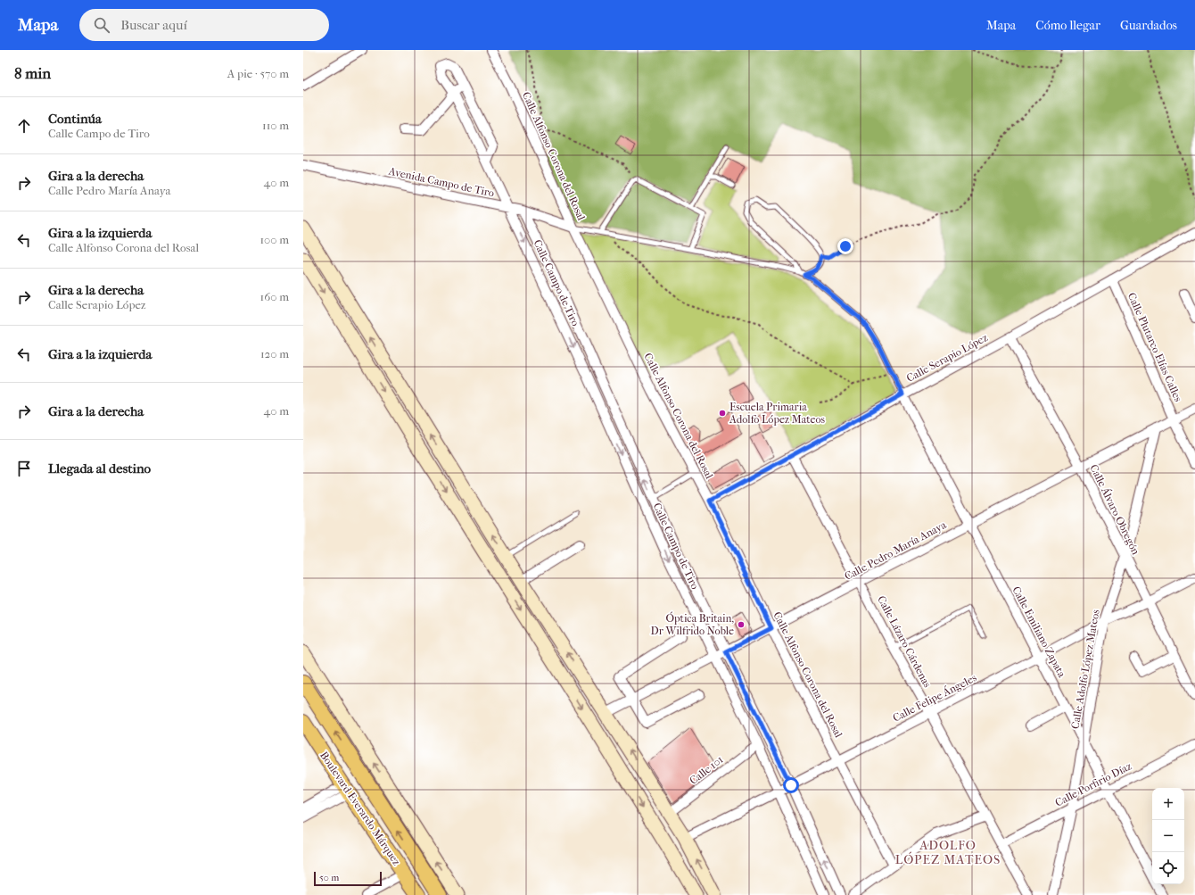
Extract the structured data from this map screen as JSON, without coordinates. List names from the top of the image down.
{
  "streets": {
    "main road": ["Boulevard Everardo Márquez"],
    "street": [
      "Calle Alfonso Corona del Rosal",
      "Avenida Campo de Tiro",
      "Calle Campo de Tiro",
      "Calle Plutarco Elías Calles",
      "Calle Serapio López",
      "Calle Álvaro Obregón",
      "Calle Pedro María Anaya",
      "Calle Emiliano Zapata",
      "Calle Lázaro Cárdenas",
      "Calle Adolfo López Mateos",
      "Calle Felipe Ángeles",
      "Calle 101",
      "Calle Porfirio Díaz"
    ]
  },
  "crossings": [
    ["Calle Alfonso Corona del Rosal", "Avenida Campo de Tiro"],
    ["Calle Alfonso Corona del Rosal", "Calle Serapio López"],
    ["Calle Alfonso Corona del Rosal", "Calle Pedro María Anaya"],
    ["Calle Alfonso Corona del Rosal", "Calle Felipe Ángeles"],
    ["Avenida Campo de Tiro", "Calle Campo de Tiro"],
    ["Calle Campo de Tiro", "Calle Pedro María Anaya"],
    ["Calle Campo de Tiro", "Calle Felipe Ángeles"],
    ["Calle Campo de Tiro", "Calle 101"],
    ["Calle Plutarco Elías Calles", "Calle Serapio López"],
    ["Calle Plutarco Elías Calles", "Calle Pedro María Anaya"],
    ["Calle Serapio López", "Calle Álvaro Obregón"],
    ["Calle Serapio López", "Calle Emiliano Zapata"],
    ["Calle Serapio López", "Calle Lázaro Cárdenas"],
    ["Calle Álvaro Obregón", "Calle Pedro María Anaya"],
    ["Calle Álvaro Obregón", "Calle Adolfo López Mateos"],
    ["Calle Álvaro Obregón", "Calle Felipe Ángeles"],
    ["Calle Pedro María Anaya", "Calle Emiliano Zapata"],
    ["Calle Pedro María Anaya", "Calle Lázaro Cárdenas"],
    ["Calle Pedro María Anaya", "Calle Adolfo López Mateos"],
    ["Calle Emiliano Zapata", "Calle Adolfo López Mateos"],
    ["Calle Emiliano Zapata", "Calle Felipe Ángeles"],
    ["Calle Emiliano Zapata", "Calle Porfirio Díaz"],
    ["Calle Lázaro Cárdenas", "Calle Felipe Ángeles"],
    ["Calle Lázaro Cárdenas", "Calle Porfirio Díaz"],
    ["Calle Adolfo López Mateos", "Calle Felipe Ángeles"],
    ["Calle Adolfo López Mateos", "Calle Porfirio Díaz"]
  ],
  "districts": ["ADOLFO LÓPEZ MATEOS"],
  "places": ["Escuela Primaria Adolfo López Mateos", "Óptica Britain, Dr Wilfrido Noble"],
  "scale_bar": "50 m",
  "page": {
    "header": "Mapa",
    "search": "Buscar aquí",
    "nav": ["Mapa", "Cómo llegar", "Guardados"],
    "heading": ["8 min", "A pie · 570 m"],
    "list": [
      ["Continúa", "Calle Campo de Tiro", "110 m"],
      ["Gira a la derecha", "Calle Pedro María Anaya", "40 m"],
      ["Gira a la izquierda", "Calle Alfonso Corona del Rosal", "100 m"],
      ["Gira a la derecha", "Calle Serapio López", "160 m"],
      ["Gira a la izquierda", "120 m"],
      ["Gira a la derecha", "40 m"],
      "Llegada al destino"
    ],
    "map_buttons": ["+", "−"],
    "scale": "50 m"
  }
}
